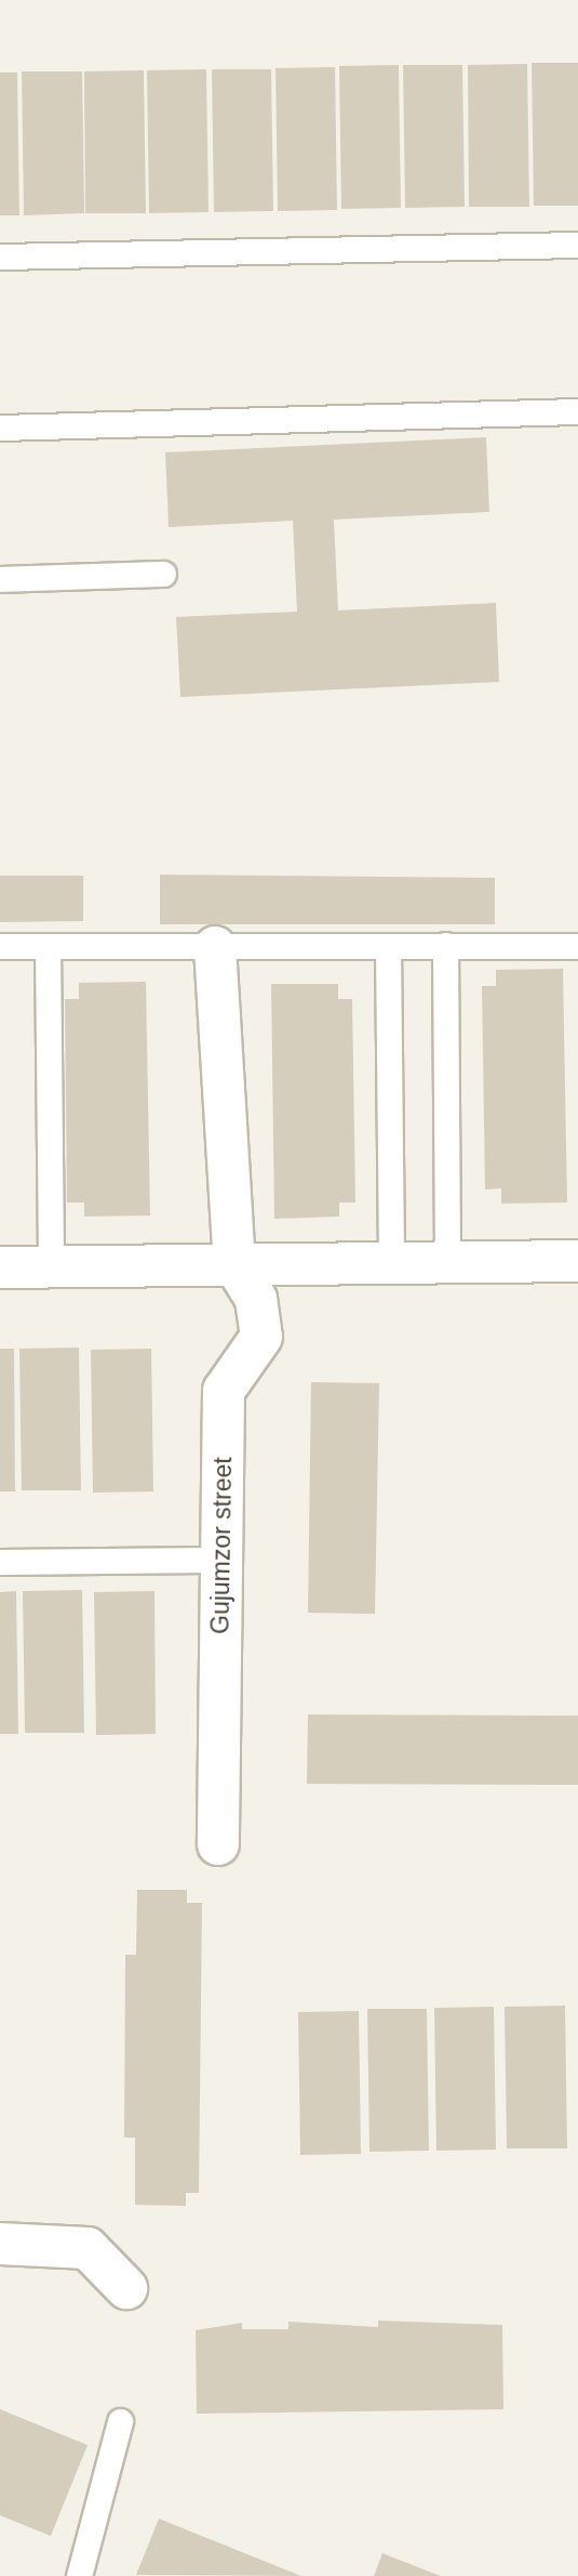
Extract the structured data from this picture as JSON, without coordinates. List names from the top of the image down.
{
  "streets": {
    "street": ["Gujumzor street"]
  }
}
